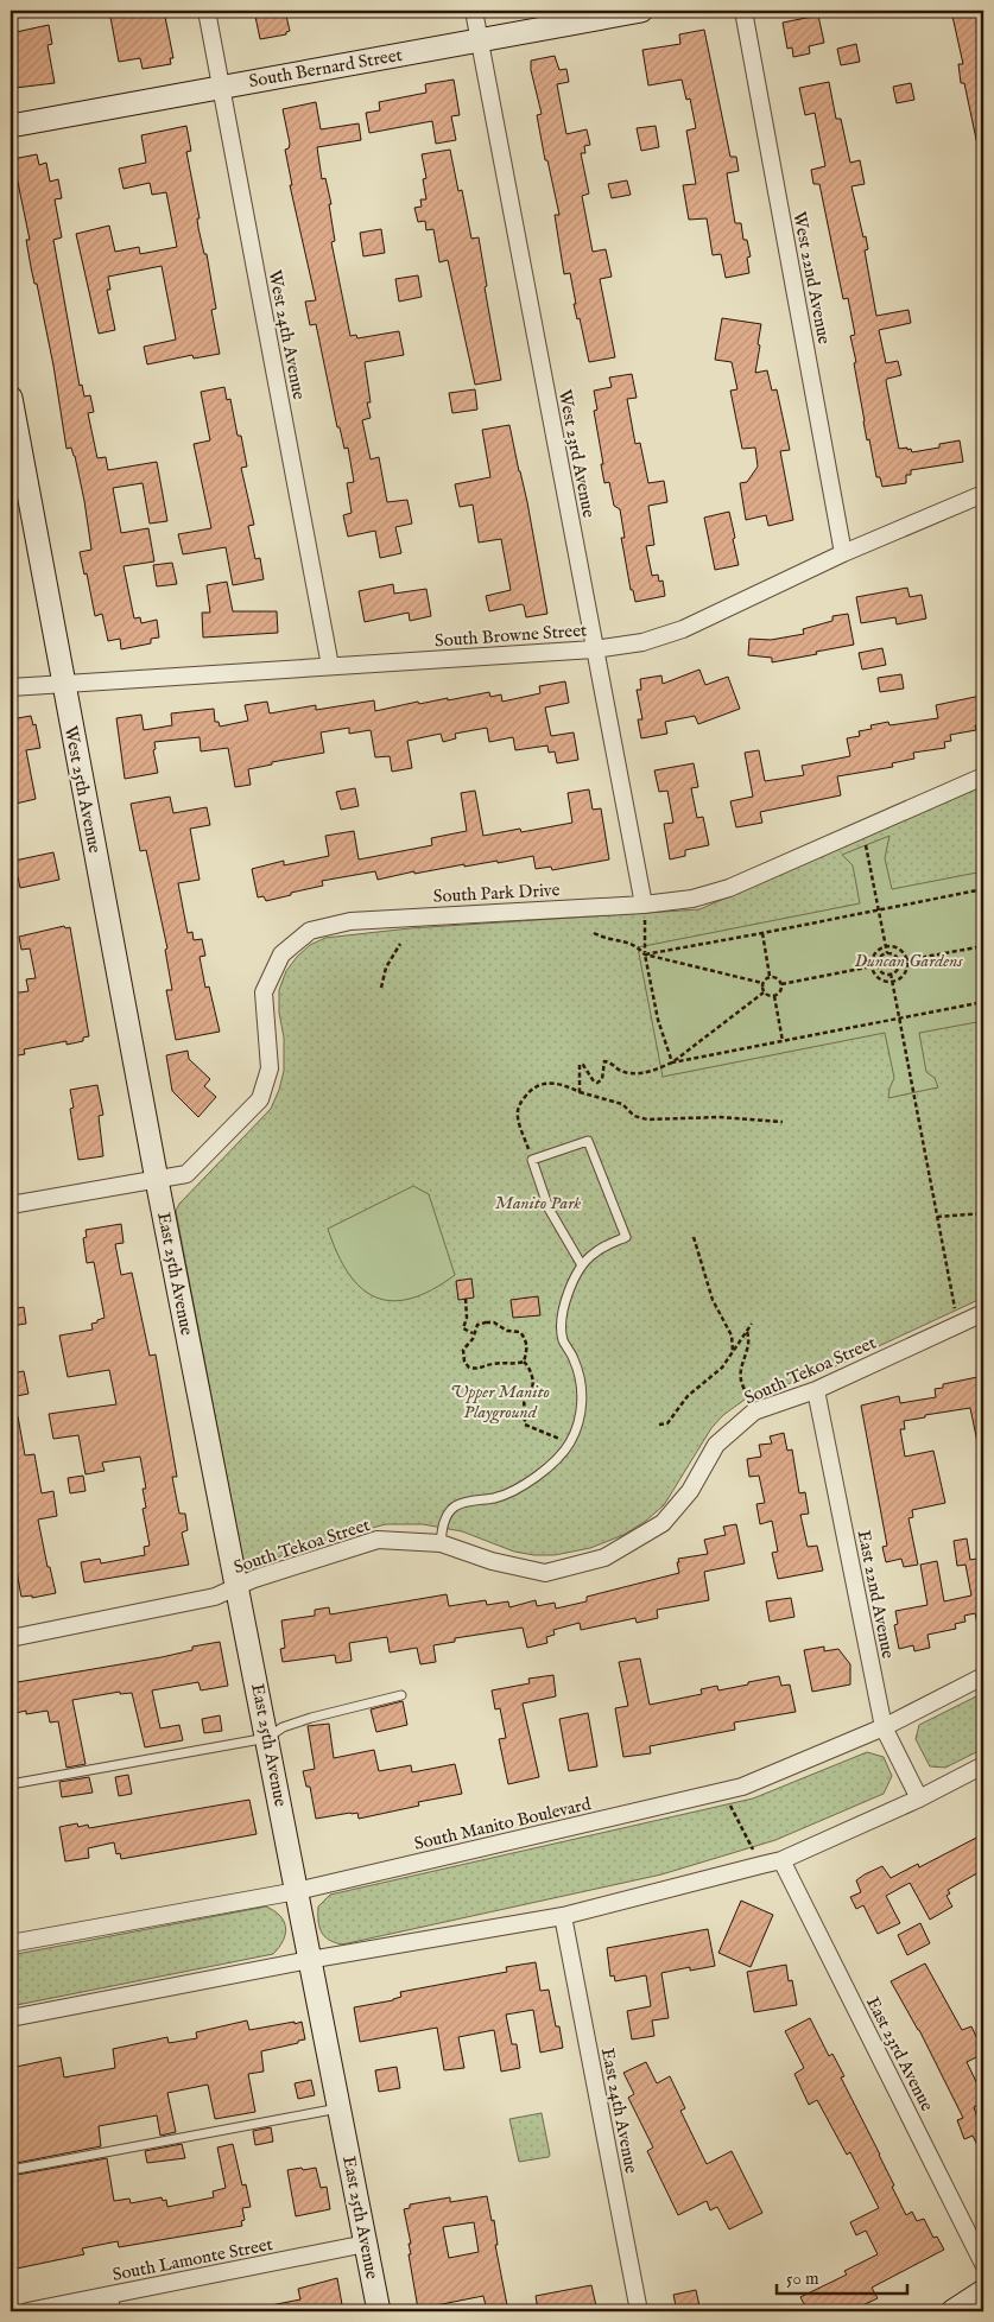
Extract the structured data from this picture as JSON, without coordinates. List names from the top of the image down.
{
  "streets": {
    "street": [
      "South Bernard Street",
      "West 22nd Avenue",
      "West 24th Avenue",
      "West 23rd Avenue",
      "South Browne Street",
      "West 25th Avenue",
      "South Park Drive",
      "East 25th Avenue",
      "South Tekoa Street",
      "East 22nd Avenue",
      "South Manito Boulevard",
      "East 23rd Avenue",
      "East 24th Avenue",
      "South Lamonte Street"
    ]
  },
  "crossings": [
    ["South Bernard Street", "West 24th Avenue"],
    ["South Bernard Street", "West 23rd Avenue"],
    ["West 22nd Avenue", "South Browne Street"],
    ["West 24th Avenue", "South Browne Street"],
    ["West 23rd Avenue", "South Browne Street"],
    ["West 23rd Avenue", "South Park Drive"],
    ["South Browne Street", "West 25th Avenue"],
    ["West 25th Avenue", "South Park Drive"],
    ["West 25th Avenue", "East 25th Avenue"],
    ["South Park Drive", "East 25th Avenue"],
    ["East 25th Avenue", "South Tekoa Street"],
    ["East 25th Avenue", "South Manito Boulevard"],
    ["East 25th Avenue", "South Lamonte Street"],
    ["South Tekoa Street", "East 22nd Avenue"],
    ["East 22nd Avenue", "South Manito Boulevard"]
  ],
  "parks": ["Duncan Gardens", "Manito Park", "Upper Manito Playground"],
  "scale_bar": "50 m"
}
